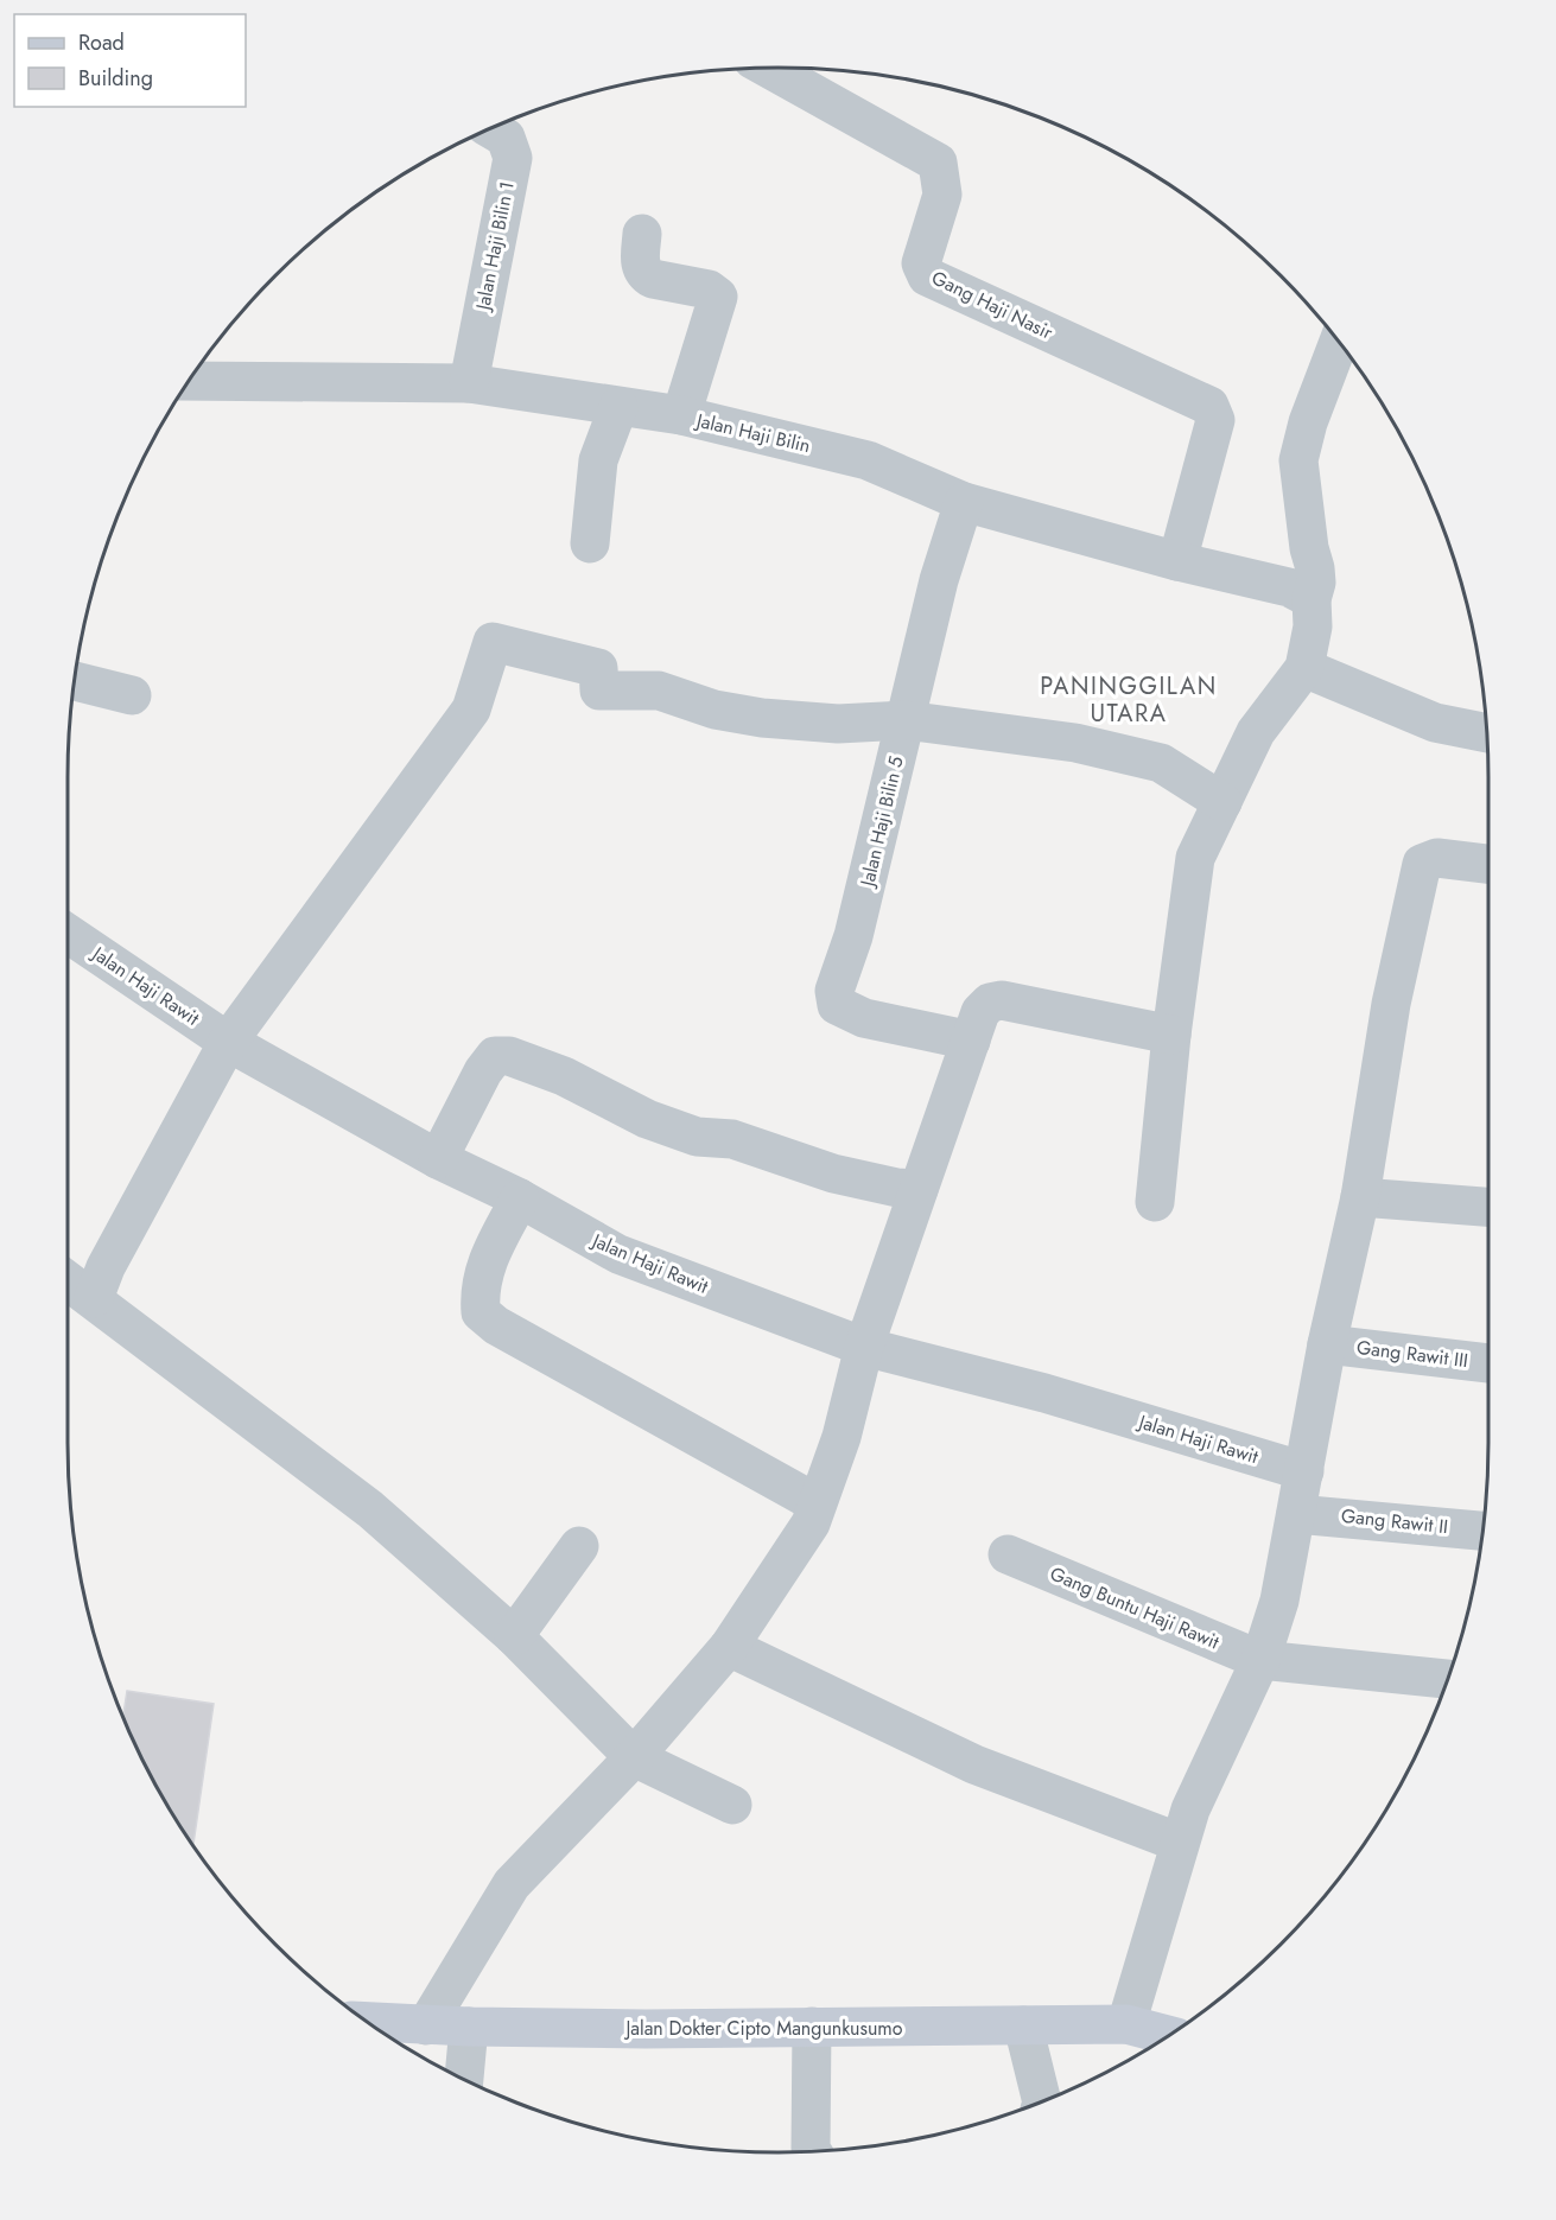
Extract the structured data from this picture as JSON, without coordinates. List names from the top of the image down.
{
  "streets": {
    "main road": ["Jalan Dokter Cipto Mangunkusumo"],
    "street": [
      "Jalan Haji Bilin 1",
      "Gang Haji Nasir",
      "Jalan Haji Bilin",
      "Jalan Haji Bilin 5",
      "Jalan Haji Rawit",
      "Gang Rawit III",
      "Gang Rawit II",
      "Gang Buntu Haji Rawit"
    ]
  },
  "crossings": [
    ["Jalan Haji Bilin 1", "Jalan Haji Bilin"],
    ["Gang Haji Nasir", "Jalan Haji Bilin"],
    ["Jalan Haji Bilin", "Jalan Haji Bilin 5"]
  ],
  "districts": ["PANINGGILAN UTARA"],
  "legend": ["Road", "Building"]
}
